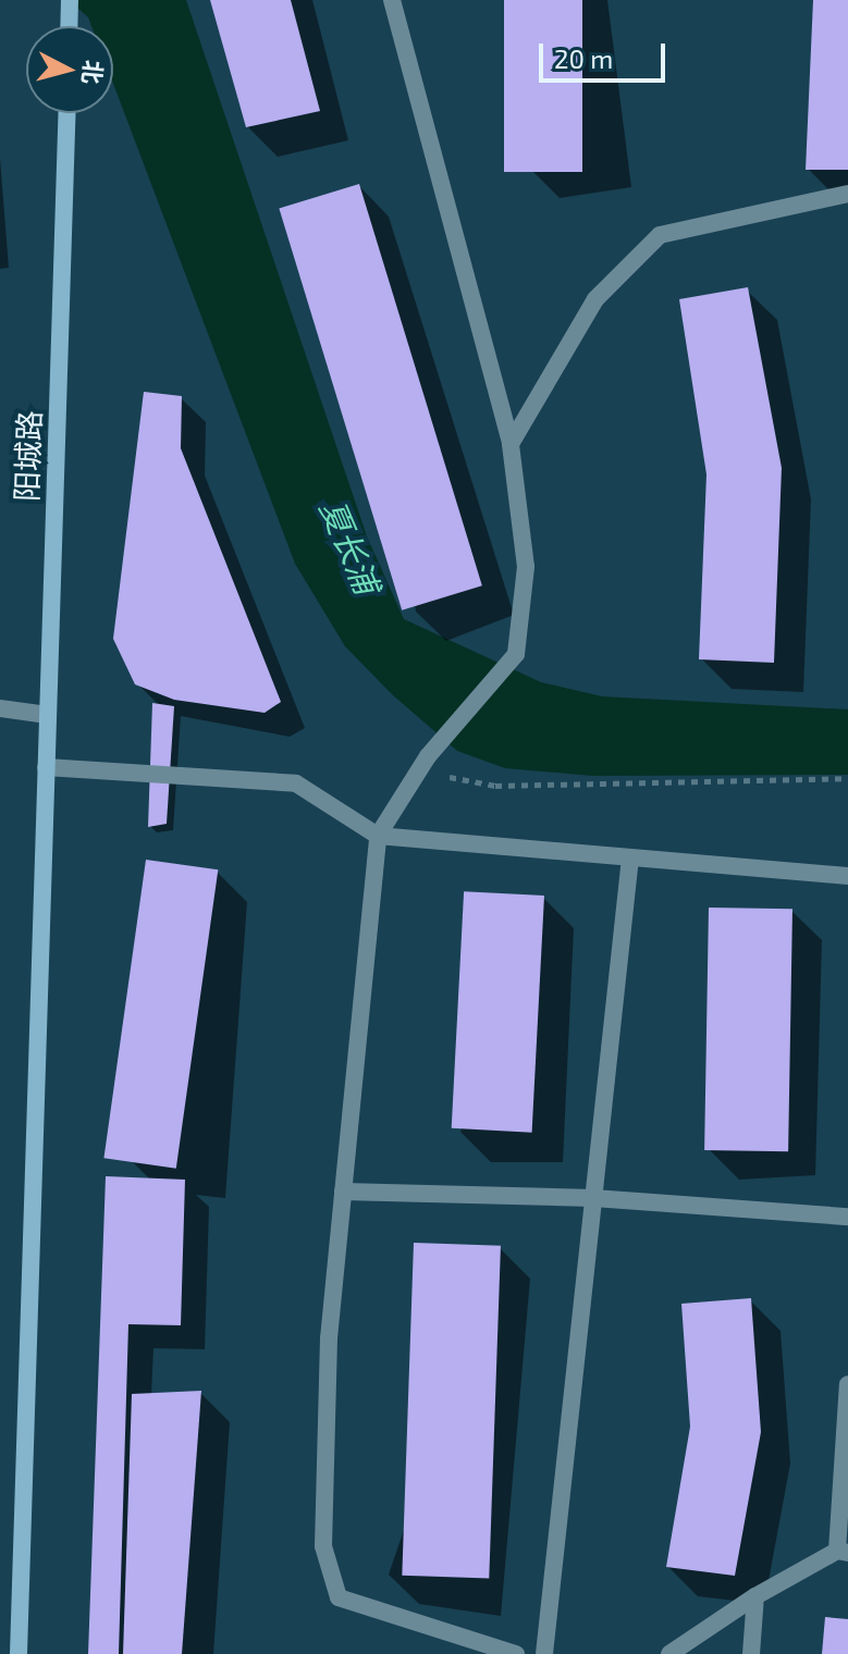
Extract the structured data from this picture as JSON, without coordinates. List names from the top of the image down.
{
  "streets": {
    "street": ["阳城路"]
  },
  "water": ["夏长浦"],
  "scale_bar": "20 m",
  "north": "right"
}
